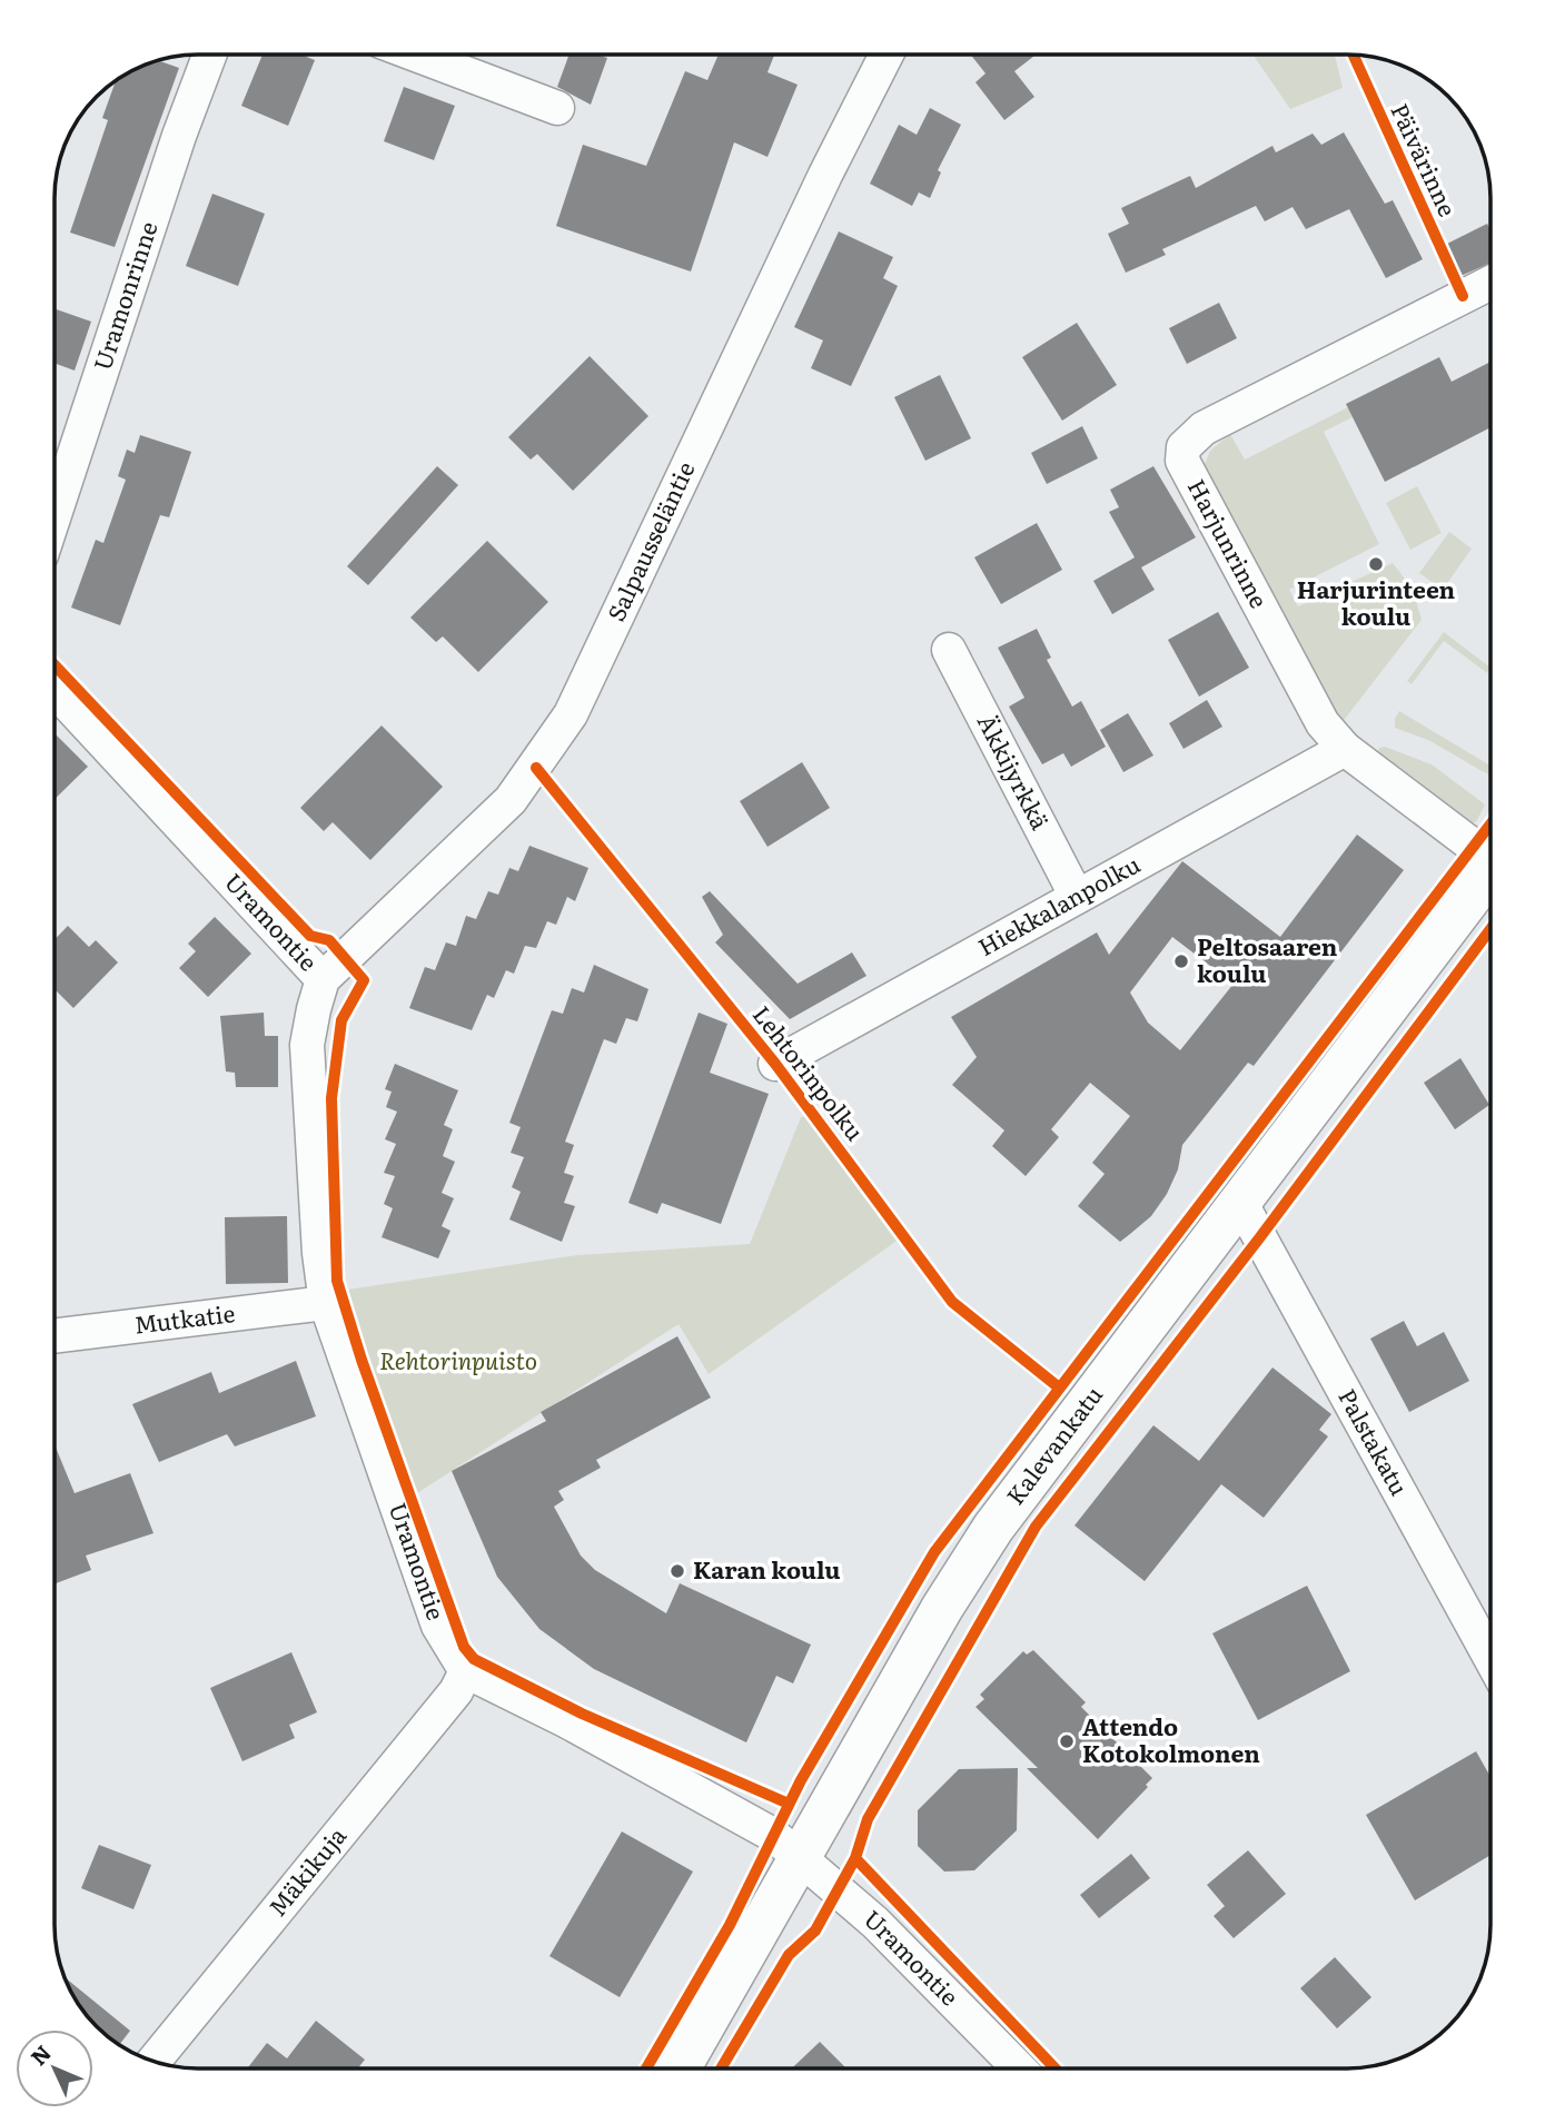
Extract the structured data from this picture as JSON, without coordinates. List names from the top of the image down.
{
  "streets": {
    "street": [
      "Uramonrinne",
      "Salpausseläntie",
      "Harjunrinne",
      "Äkkijyrkkä",
      "Hiekkalanpolku",
      "Uramontie",
      "Mutkatie",
      "Palstakatu",
      "Kalevankatu",
      "Mäkikuja"
    ],
    "cycle path": ["Päivärinne", "Lehtorinpolku"]
  },
  "crossings": [
    ["Salpausseläntie", "Uramontie"],
    ["Harjunrinne", "Hiekkalanpolku"],
    ["Äkkijyrkkä", "Hiekkalanpolku"],
    ["Uramontie", "Mutkatie"],
    ["Uramontie", "Kalevankatu"],
    ["Uramontie", "Mäkikuja"],
    ["Palstakatu", "Kalevankatu"]
  ],
  "parks": ["Rehtorinpuisto"],
  "places": [
    "Harjurinteen koulu",
    "Peltosaaren koulu",
    "Karan koulu",
    "Attendo Kotokolmonen"
  ],
  "north": "top left"
}
